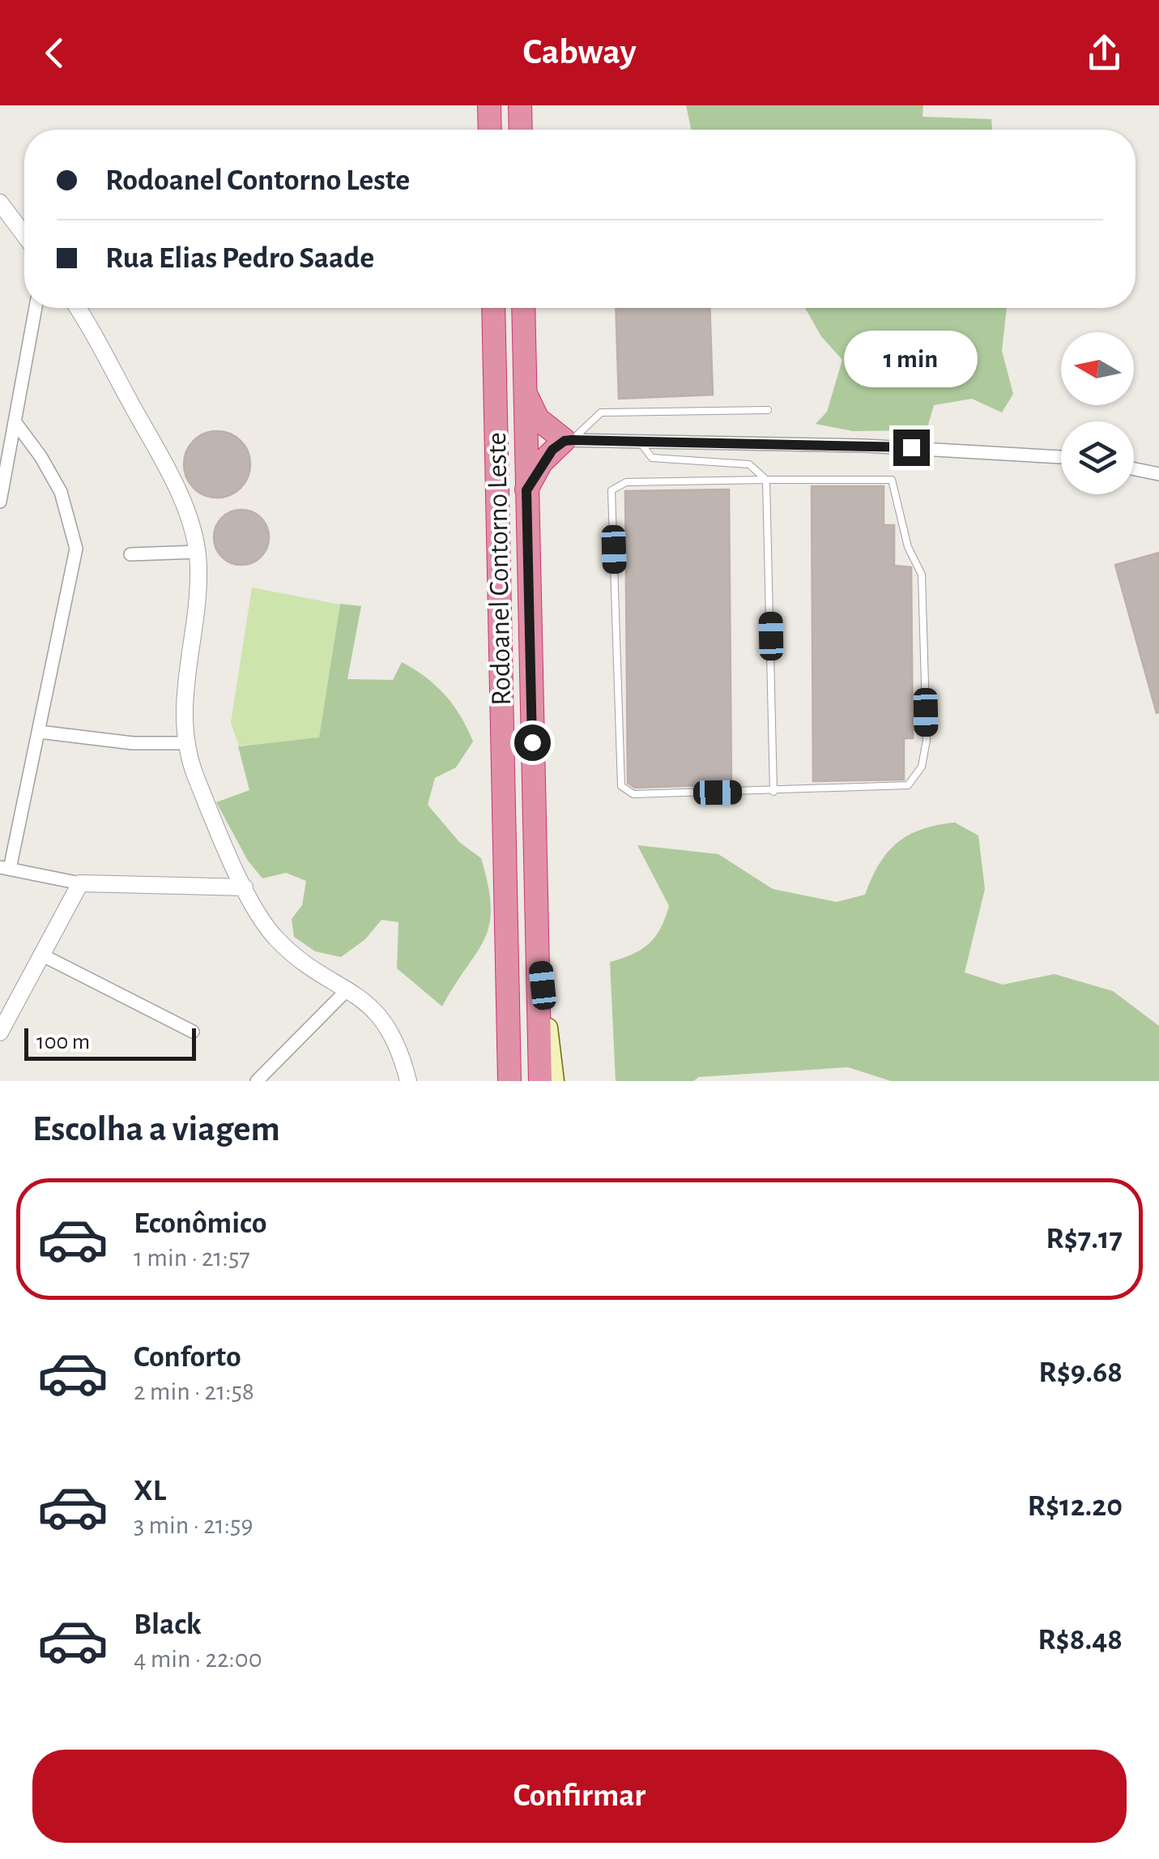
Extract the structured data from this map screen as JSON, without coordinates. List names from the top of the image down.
{
  "streets": {
    "highway": ["Rodoanel Contorno Leste"]
  },
  "scale_bar": "100 m",
  "north": "left",
  "page": {
    "header": "Cabway",
    "banner": ["Rodoanel Contorno Leste", "Rua Elias Pedro Saade"],
    "bubble": "1 min",
    "scale": "100 m",
    "heading": "Escolha a viagem",
    "list": [
      {
        "name": "Econômico",
        "note": "1 min · 21:57",
        "value": "R$7.17"
      },
      {
        "name": "Conforto",
        "note": "2 min · 21:58",
        "value": "R$9.68"
      },
      {
        "name": "XL",
        "note": "3 min · 21:59",
        "value": "R$12.20"
      },
      {
        "name": "Black",
        "note": "4 min · 22:00",
        "value": "R$8.48"
      }
    ],
    "buttons": "Confirmar"
  }
}
